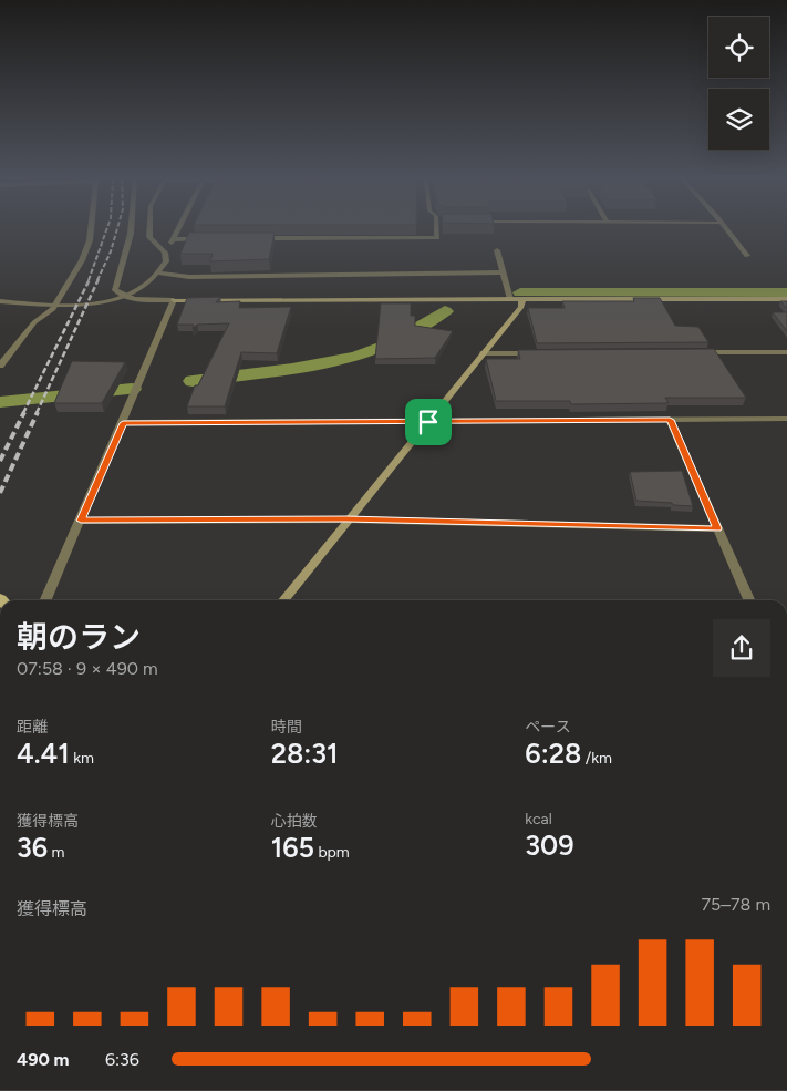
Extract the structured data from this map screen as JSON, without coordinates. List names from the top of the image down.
{
  "page": {
    "heading": ["朝のラン", "07:58 · 9 × 490 m"],
    "stats": [
      ["距離", "4.41 km"],
      ["時間", "28:31"],
      ["ペース", "6:28 /km"],
      ["獲得標高", "36 m"],
      ["心拍数", "165 bpm"],
      ["kcal", "309"]
    ],
    "chart": ["獲得標高", "75–78 m"],
    "list": [
      {
        "name": "490 m",
        "note": "6:36"
      }
    ]
  }
}
